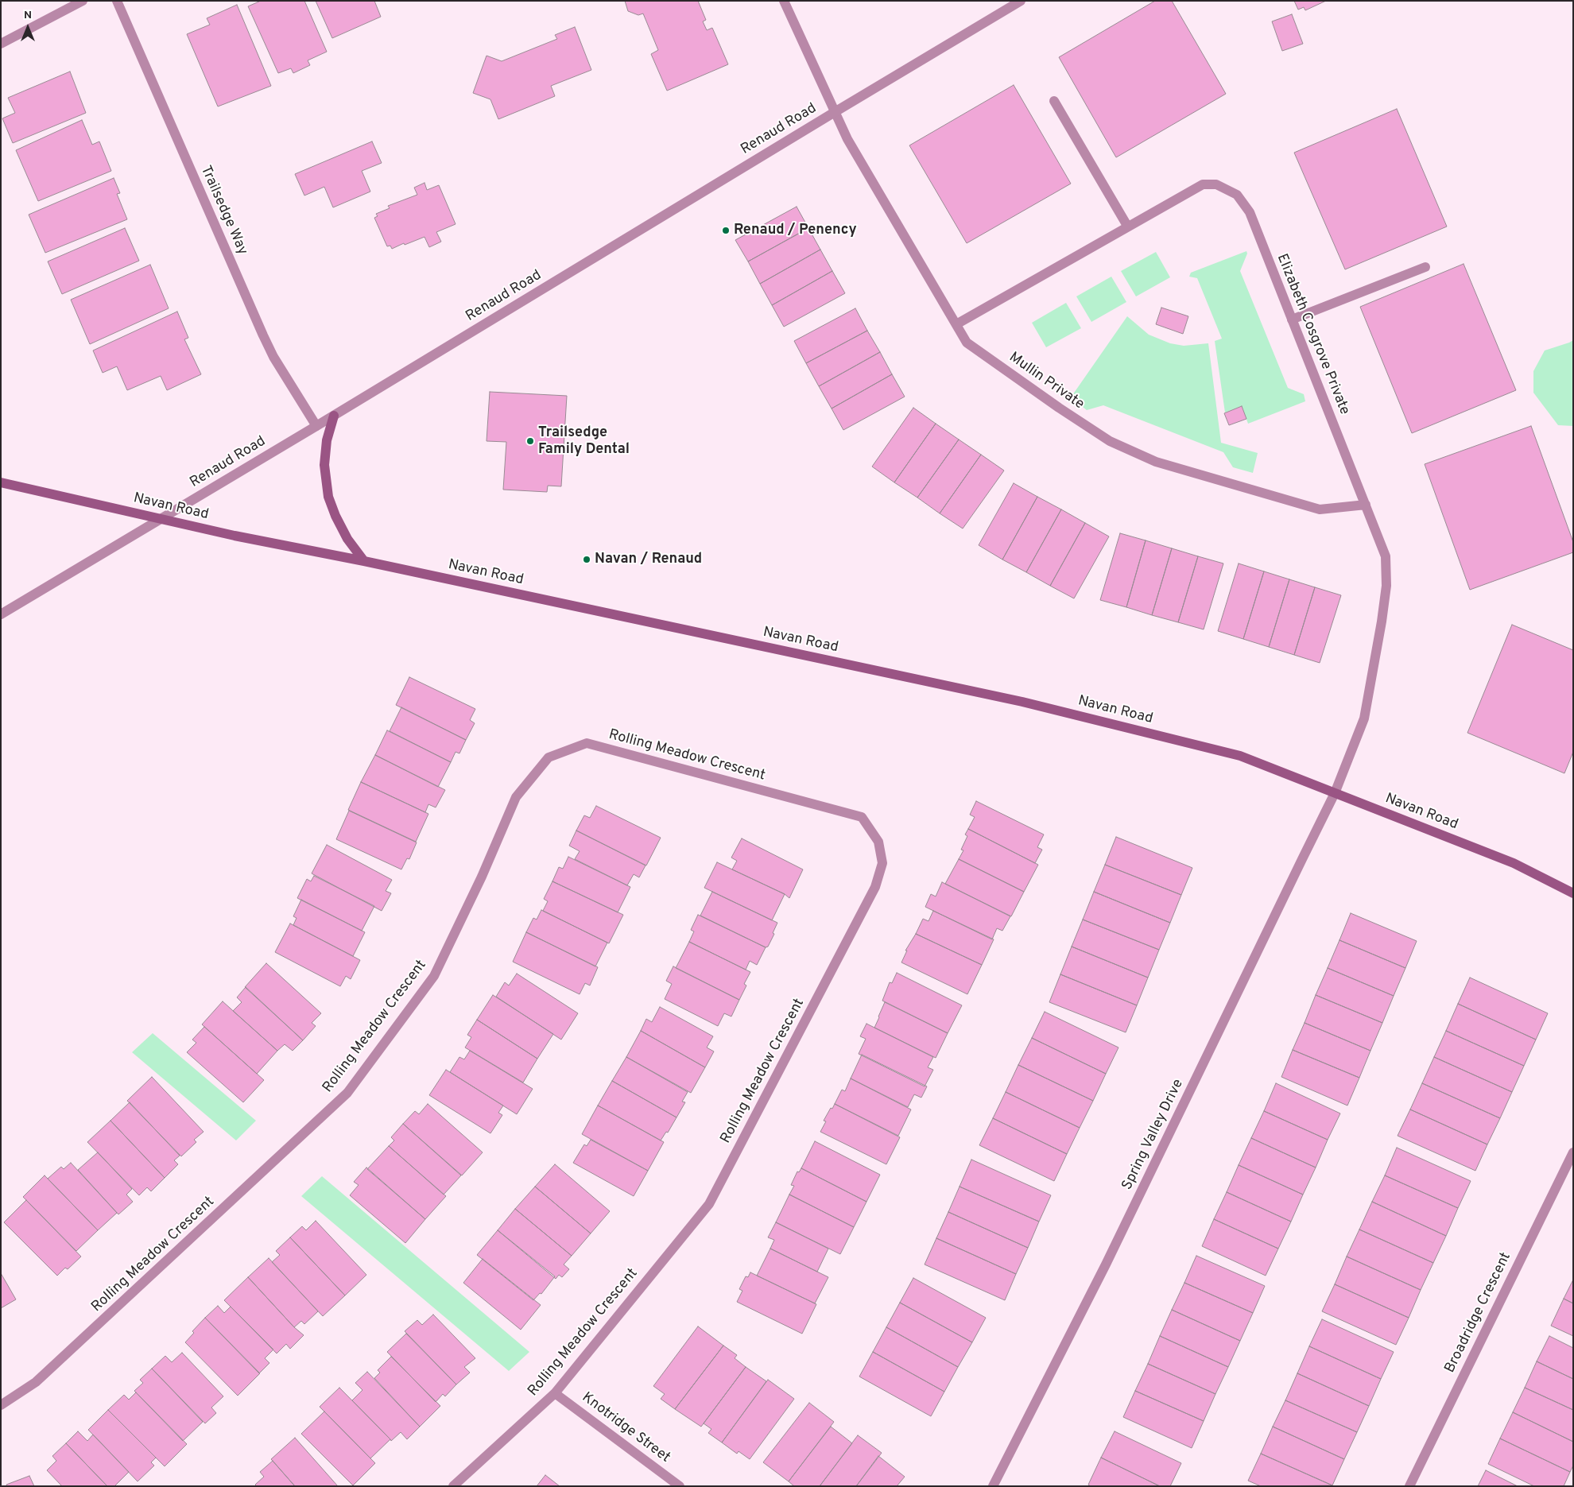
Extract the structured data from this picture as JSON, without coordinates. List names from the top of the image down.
{
  "streets": {
    "main road": ["Navan Road"],
    "street": [
      "Renaud Road",
      "Trailsedge Way",
      "Elizabeth Cosgrove Private",
      "Mullin Private",
      "Rolling Meadow Crescent",
      "Spring Valley Drive",
      "Broadridge Crescent",
      "Knotridge Street"
    ]
  },
  "crossings": [
    ["Renaud Road", "Trailsedge Way"],
    ["Renaud Road", "Mullin Private"],
    ["Renaud Road", "Navan Road"],
    ["Elizabeth Cosgrove Private", "Mullin Private"],
    ["Elizabeth Cosgrove Private", "Navan Road"],
    ["Elizabeth Cosgrove Private", "Spring Valley Drive"],
    ["Navan Road", "Spring Valley Drive"],
    ["Rolling Meadow Crescent", "Knotridge Street"]
  ],
  "places": ["Renaud / Penency", "Trailsedge Family Dental", "Navan / Renaud"],
  "north": "top"
}
